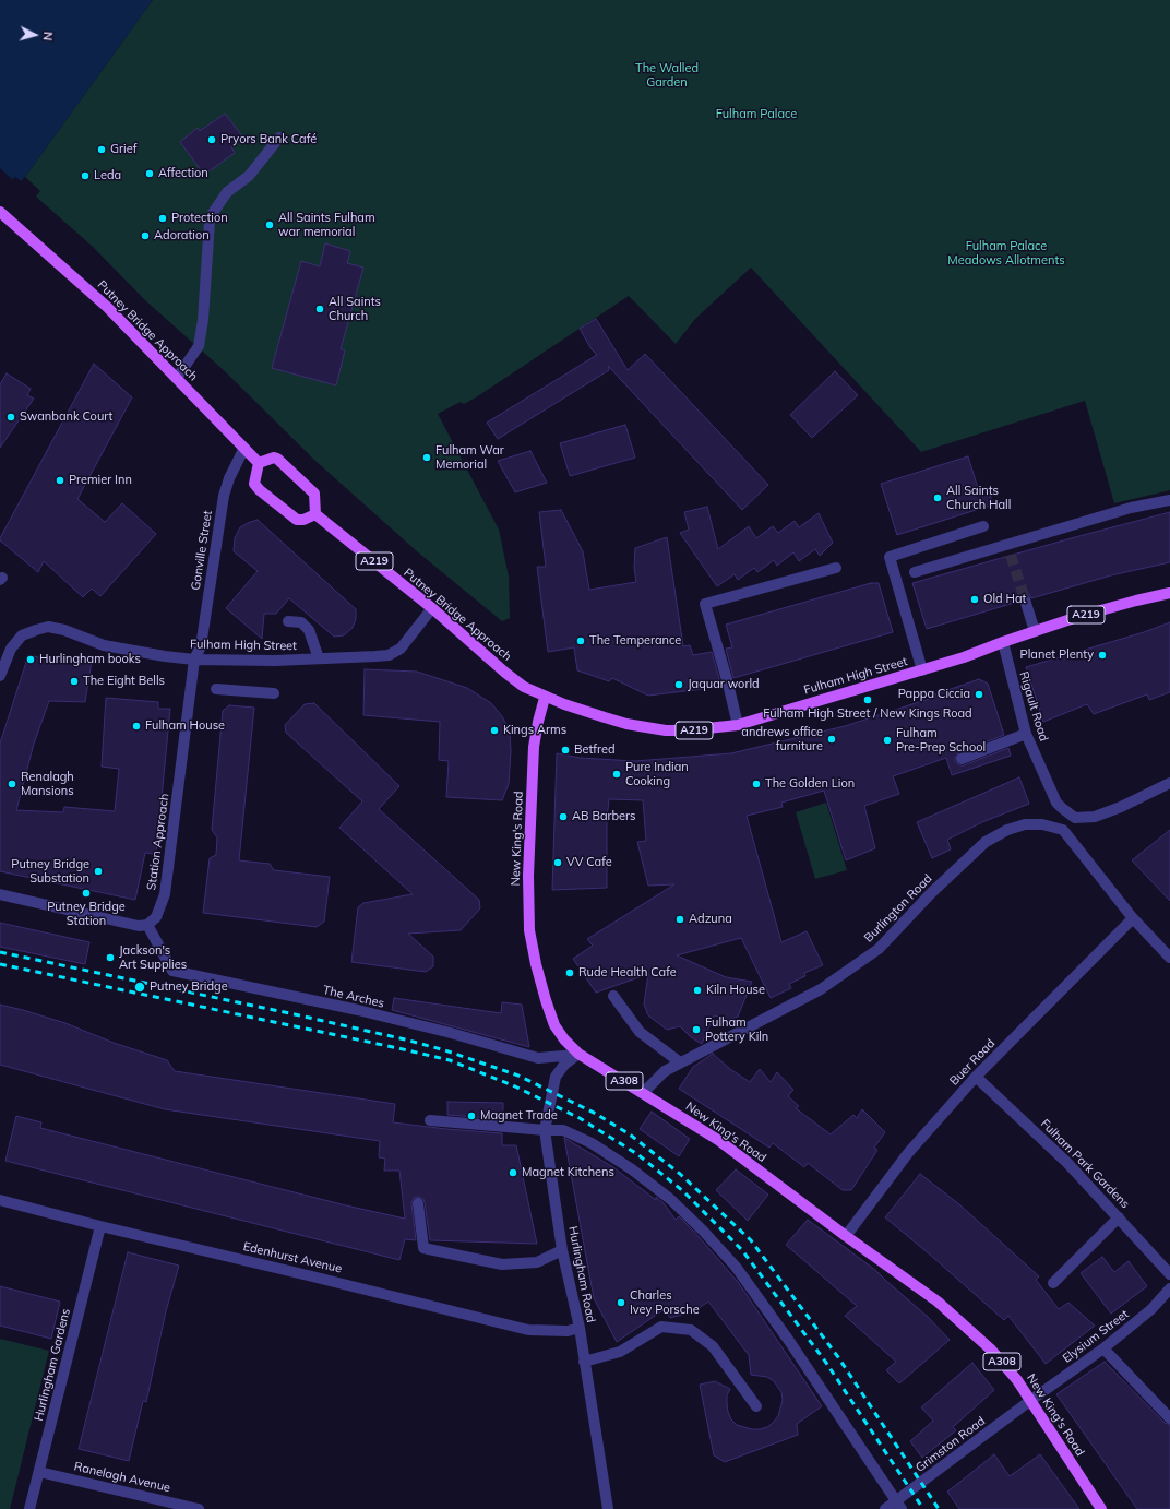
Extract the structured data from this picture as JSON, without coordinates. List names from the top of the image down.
{
  "streets": {
    "main road": [
      "Putney Bridge Approach",
      "A219",
      "Fulham High Street",
      "New King's Road",
      "A308"
    ],
    "street": [
      "Gonville Street",
      "Rigault Road",
      "Station Approach",
      "Burlington Road",
      "The Arches",
      "Buer Road",
      "Fulham Park Gardens",
      "Edenhurst Avenue",
      "Hurlingham Road",
      "Elysium Street",
      "Hurlingham Gardens",
      "Grimston Road",
      "Ranelagh Avenue"
    ]
  },
  "crossings": [
    ["Putney Bridge Approach", "Gonville Street"],
    ["Putney Bridge Approach", "Fulham High Street"],
    ["Putney Bridge Approach", "New King's Road"],
    ["Gonville Street", "Fulham High Street"],
    ["Gonville Street", "Station Approach"],
    ["Fulham High Street", "Rigault Road"],
    ["Fulham High Street", "New King's Road"],
    ["Fulham High Street", "Station Approach"],
    ["New King's Road", "Burlington Road"],
    ["New King's Road", "The Arches"],
    ["New King's Road", "Buer Road"],
    ["New King's Road", "Hurlingham Road"],
    ["New King's Road", "Elysium Street"],
    ["New King's Road", "Grimston Road"],
    ["Station Approach", "The Arches"],
    ["Burlington Road", "Buer Road"],
    ["The Arches", "Hurlingham Road"],
    ["Buer Road", "Fulham Park Gardens"],
    ["Edenhurst Avenue", "Hurlingham Road"],
    ["Edenhurst Avenue", "Hurlingham Gardens"],
    ["Elysium Street", "Grimston Road"],
    ["Hurlingham Gardens", "Ranelagh Avenue"]
  ],
  "parks": ["The Walled Garden", "Fulham Palace", "Fulham Palace Meadows Allotments"],
  "places": [
    "Pryors Bank Café",
    "Grief",
    "Affection",
    "Leda",
    "Protection",
    "All Saints Fulham war memorial",
    "Adoration",
    "All Saints Church",
    "Swanbank Court",
    "Fulham War Memorial",
    "Premier Inn",
    "All Saints Church Hall",
    "Old Hat",
    "The Temperance",
    "Planet Plenty",
    "Hurlingham books",
    "The Eight Bells",
    "Jaquar world",
    "Pappa Ciccia",
    "Fulham High Street / New Kings Road",
    "Fulham House",
    "Kings Arms",
    "andrews office furniture",
    "Fulham Pre-Prep School",
    "Betfred",
    "Pure Indian Cooking",
    "Renalagh Mansions",
    "The Golden Lion",
    "AB Barbers",
    "VV Cafe",
    "Putney Bridge Substation",
    "Putney Bridge Station",
    "Adzuna",
    "Jackson's Art Supplies",
    "Rude Health Cafe",
    "Putney Bridge",
    "Kiln House",
    "Fulham Pottery Kiln",
    "Magnet Trade",
    "Magnet Kitchens",
    "Charles Ivey Porsche"
  ],
  "north": "right"
}
